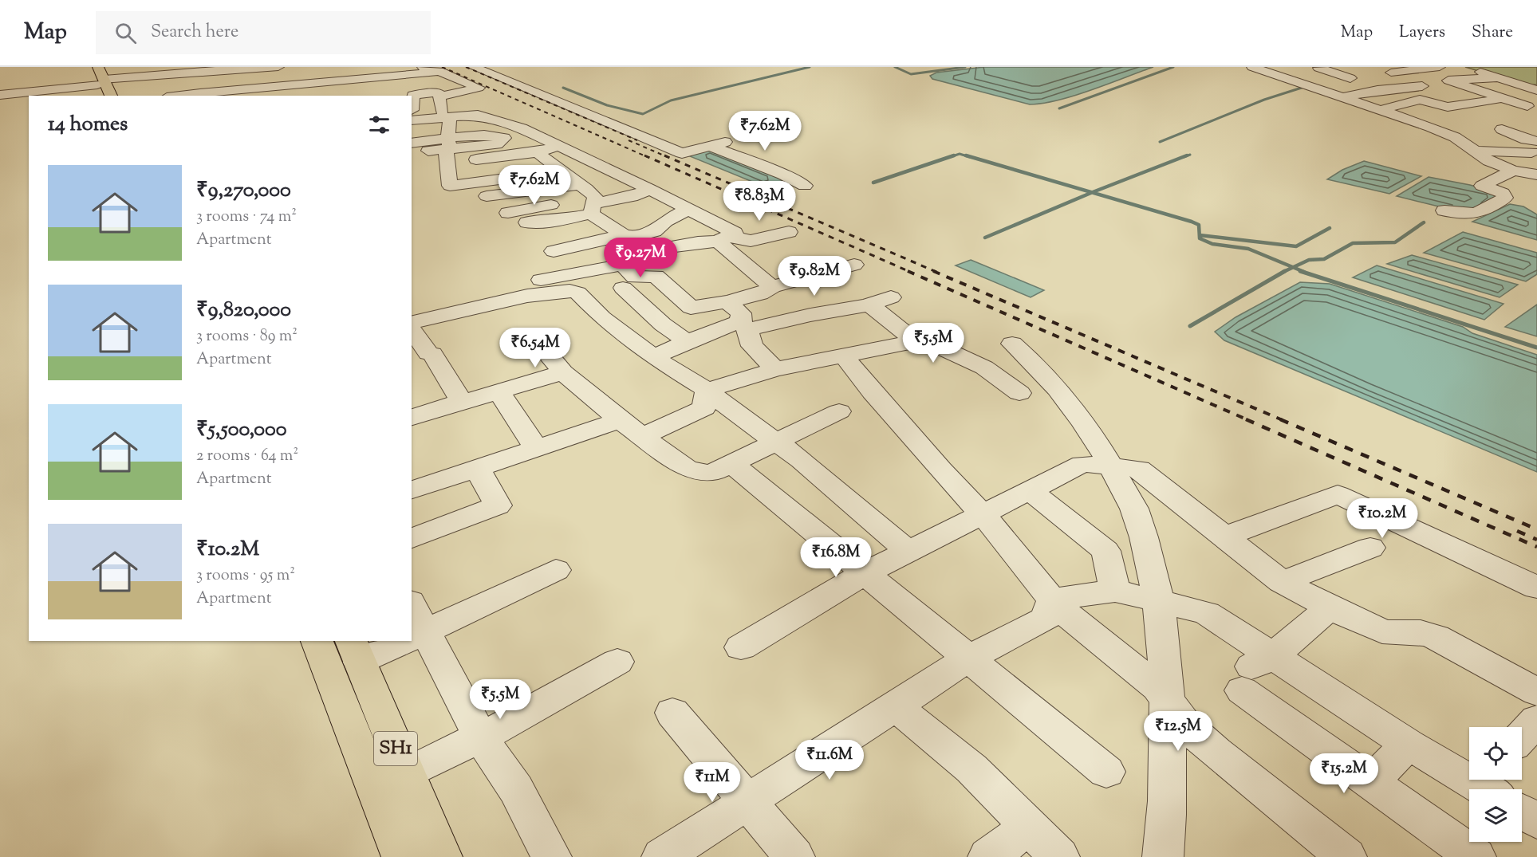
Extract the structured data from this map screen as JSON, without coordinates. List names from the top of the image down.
{
  "streets": {
    "main road": ["SH1"]
  },
  "page": {
    "header": "Map",
    "search": "Search here",
    "nav": ["Map", "Layers", "Share"],
    "heading": "14 homes",
    "price": [
      "₹7.62M",
      "₹7.62M",
      "₹8.83M",
      "₹9.27M",
      "₹9.82M",
      "₹5.5M",
      "₹6.54M",
      "₹10.2M",
      "₹16.8M",
      "₹5.5M",
      "₹12.5M",
      "₹11.6M",
      "₹15.2M",
      "₹11M"
    ],
    "list": [
      {
        "name": "₹9,270,000",
        "note": "3 rooms · 74 m² · Apartment"
      },
      {
        "name": "₹9,820,000",
        "note": "3 rooms · 89 m² · Apartment"
      },
      {
        "name": "₹5,500,000",
        "note": "2 rooms · 64 m² · Apartment"
      },
      {
        "name": "₹10.2M",
        "note": "3 rooms · 95 m² · Apartment"
      }
    ]
  }
}
